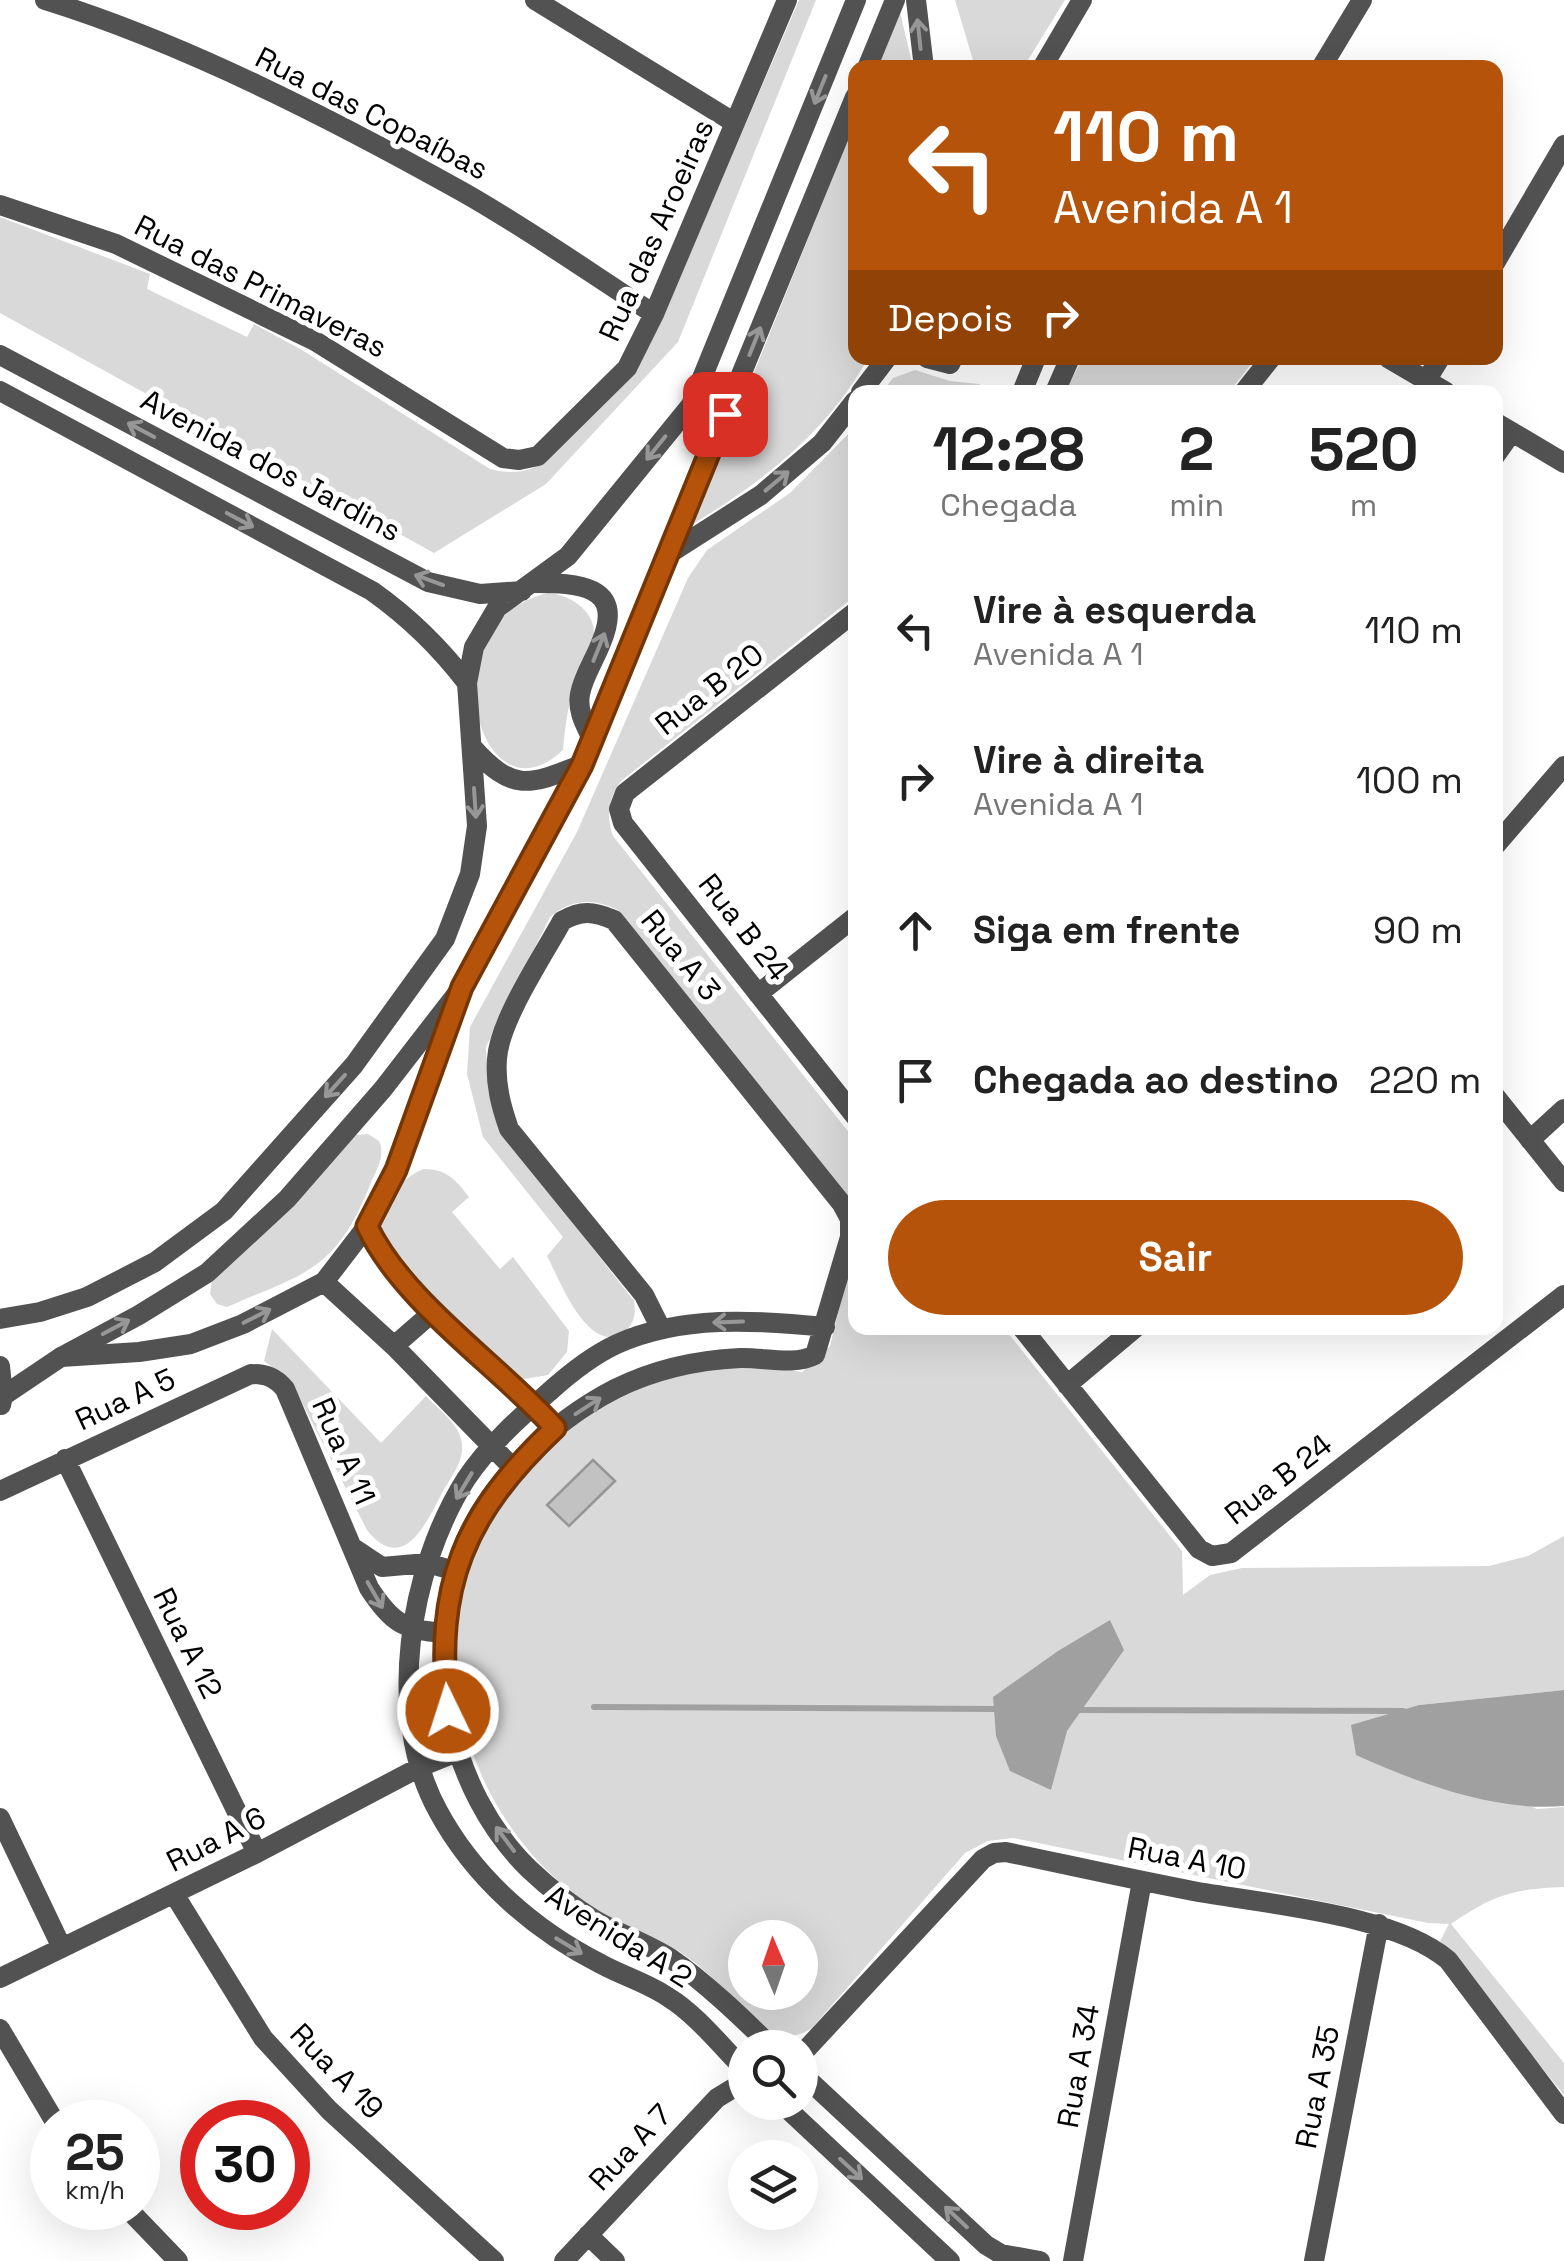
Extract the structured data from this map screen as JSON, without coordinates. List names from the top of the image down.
{
  "streets": {
    "street": [
      "Rua das Copaíbas",
      "Rua das Aroeiras",
      "Rua das Primaveras",
      "Avenida dos Jardins",
      "Rua B 20",
      "Rua B 24",
      "Rua A 3",
      "Rua A 5",
      "Rua A 11",
      "Rua A 12",
      "Rua A 6",
      "Rua A 10",
      "Avenida A 2",
      "Rua A 34",
      "Rua A 19",
      "Rua A 35",
      "Rua A 7"
    ]
  },
  "crossings": [
    ["Rua das Copaíbas", "Rua das Aroeiras"],
    ["Rua das Aroeiras", "Rua das Primaveras"],
    ["Rua B 20", "Rua B 24"],
    ["Rua A 3", "Avenida A 2"],
    ["Rua A 5", "Rua A 11"],
    ["Rua A 5", "Rua A 12"],
    ["Rua A 11", "Avenida A 2"],
    ["Rua A 12", "Rua A 6"],
    ["Rua A 6", "Avenida A 2"],
    ["Rua A 6", "Rua A 19"],
    ["Rua A 10", "Rua A 34"],
    ["Rua A 10", "Rua A 35"]
  ],
  "north": "top",
  "page": {
    "turn": ["110 m", "Avenida A 1"],
    "then": "Depois",
    "eta": [
      "12:28",
      "Chegada",
      "2",
      "min",
      "520",
      "m"
    ],
    "list": [
      {
        "name": "Vire à esquerda",
        "note": "Avenida A 1",
        "value": "110 m"
      },
      {
        "name": "Vire à direita",
        "note": "Avenida A 1",
        "value": "100 m"
      },
      {
        "name": "Siga em frente",
        "value": "90 m"
      },
      {
        "name": "Chegada ao destino",
        "value": "220 m"
      }
    ],
    "buttons": "Sair",
    "speed": "25 km/h",
    "limit": "30"
  }
}
